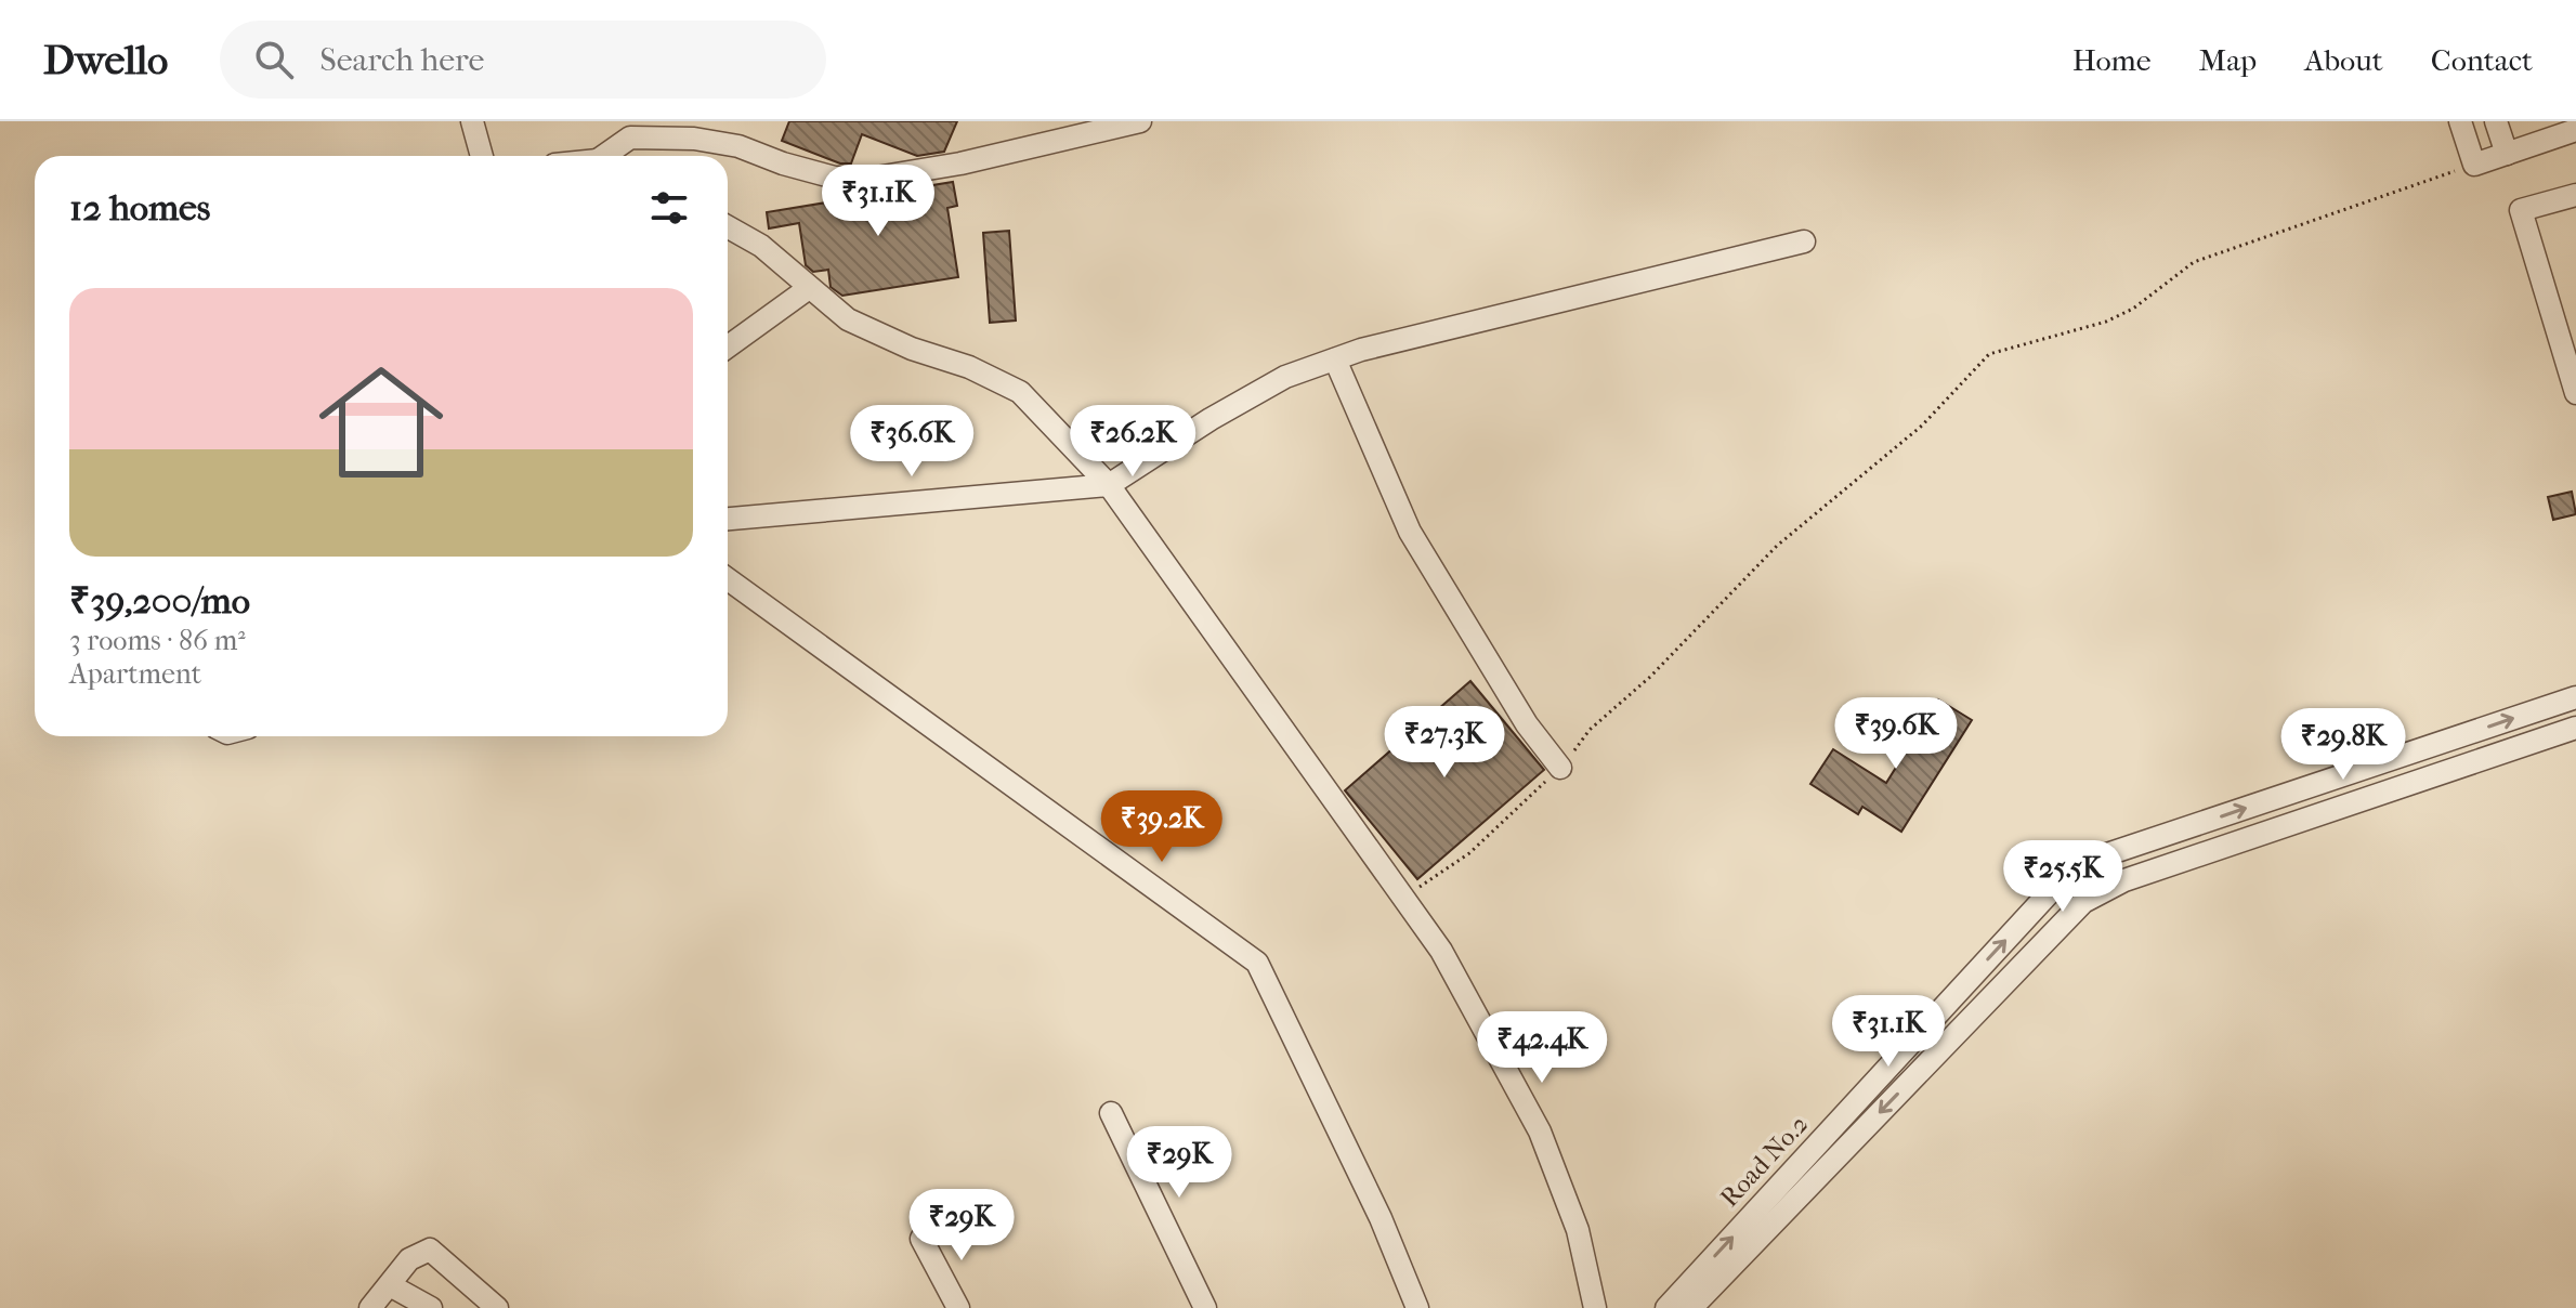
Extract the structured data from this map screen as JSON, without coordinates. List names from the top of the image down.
{
  "streets": {
    "street": ["Road No.2"]
  },
  "page": {
    "header": "Dwello",
    "search": "Search here",
    "nav": [
      "Home",
      "Map",
      "About",
      "Contact"
    ],
    "heading": "12 homes",
    "price": [
      "₹31.1K",
      "₹36.6K",
      "₹26.2K",
      "₹39.6K",
      "₹27.3K",
      "₹29.8K",
      "₹39.2K",
      "₹25.5K",
      "₹31.1K",
      "₹42.4K",
      "₹29K",
      "₹29K"
    ],
    "list": [
      {
        "name": "₹39,200/mo",
        "note": "3 rooms · 86 m² · Apartment"
      }
    ]
  }
}
